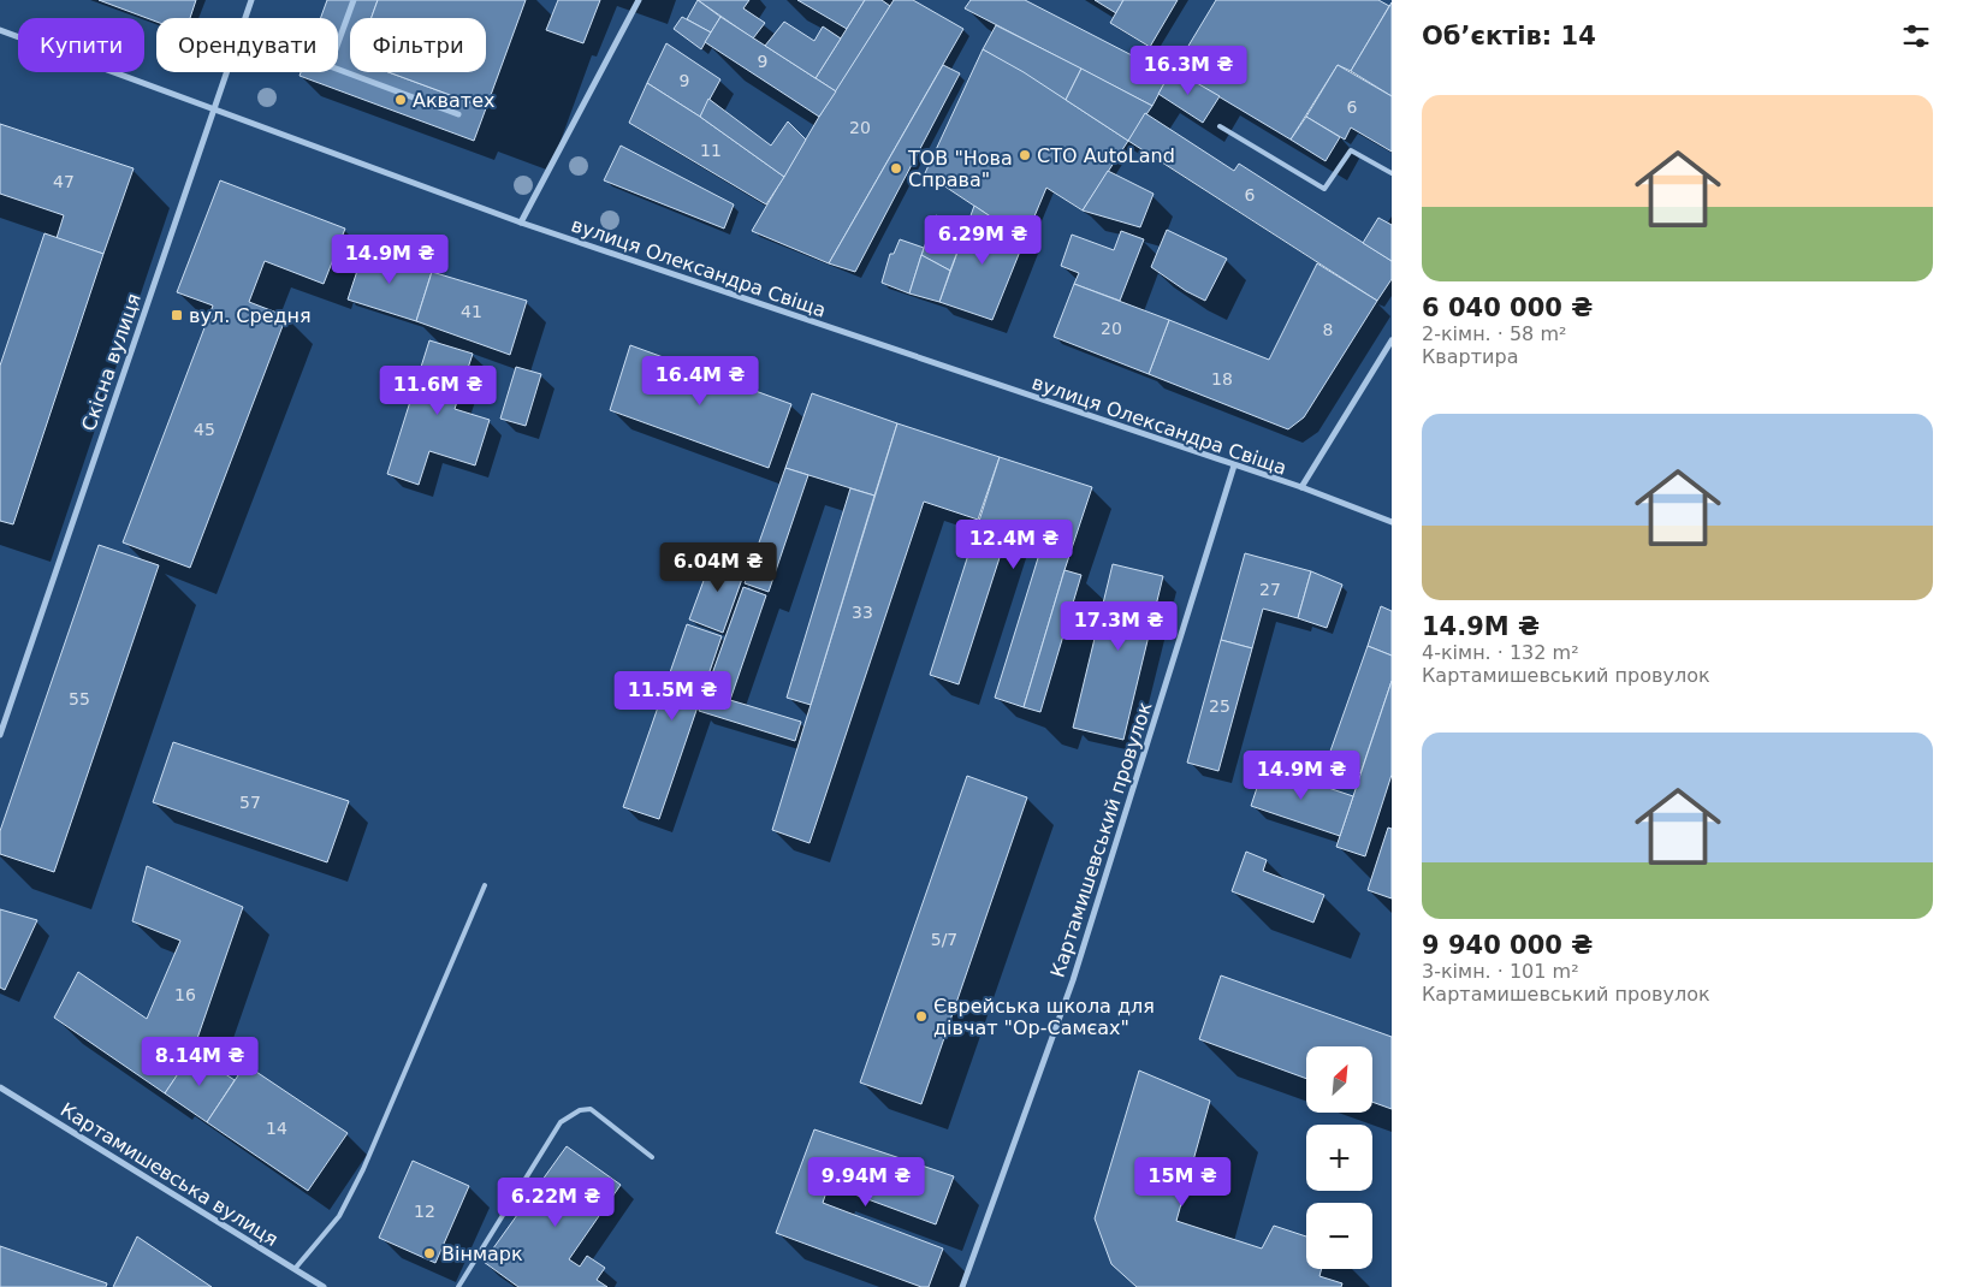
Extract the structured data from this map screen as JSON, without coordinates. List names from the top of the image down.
{
  "streets": {
    "street": [
      "вулиця Олександра Свіща",
      "Cкісна вулиця",
      "Картамишевський провулок",
      "Картамишевська вулиця"
    ]
  },
  "crossings": [
    ["вулиця Олександра Свіща", "Cкісна вулиця"],
    ["вулиця Олександра Свіща", "Картамишевський провулок"]
  ],
  "places": {
    "other": [
      "Акватех",
      "СТО AutoLand",
      "ТОВ \"Нова Справа\"",
      "Єврейська школа для дівчат \"Ор-Самєах\"",
      "Вінмарк"
    ],
    "transit": ["вул. Средня"]
  },
  "house_numbers": [
    "9",
    "9",
    "6",
    "20",
    "11",
    "47",
    "6",
    "41",
    "20",
    "8",
    "18",
    "45",
    "27",
    "33",
    "55",
    "25",
    "57",
    "5/7",
    "16",
    "14",
    "12"
  ],
  "north": "top right",
  "page": {
    "heading": "Об’єктів: 14",
    "chip": ["Купити", "Орендувати", "Фільтри"],
    "price": [
      "16.3M ₴",
      "6.29M ₴",
      "14.9M ₴",
      "16.4M ₴",
      "11.6M ₴",
      "12.4M ₴",
      "6.04M ₴",
      "17.3M ₴",
      "11.5M ₴",
      "14.9M ₴",
      "8.14M ₴",
      "9.94M ₴",
      "15M ₴",
      "6.22M ₴"
    ],
    "list": [
      {
        "name": "6 040 000 ₴",
        "note": "2-кімн. · 58 m² · Квартира"
      },
      {
        "name": "14.9M ₴",
        "note": "4-кімн. · 132 m² · Картамишевський провулок"
      },
      {
        "name": "9 940 000 ₴",
        "note": "3-кімн. · 101 m² · Картамишевський провулок"
      }
    ],
    "map_buttons": ["+", "−"]
  }
}
